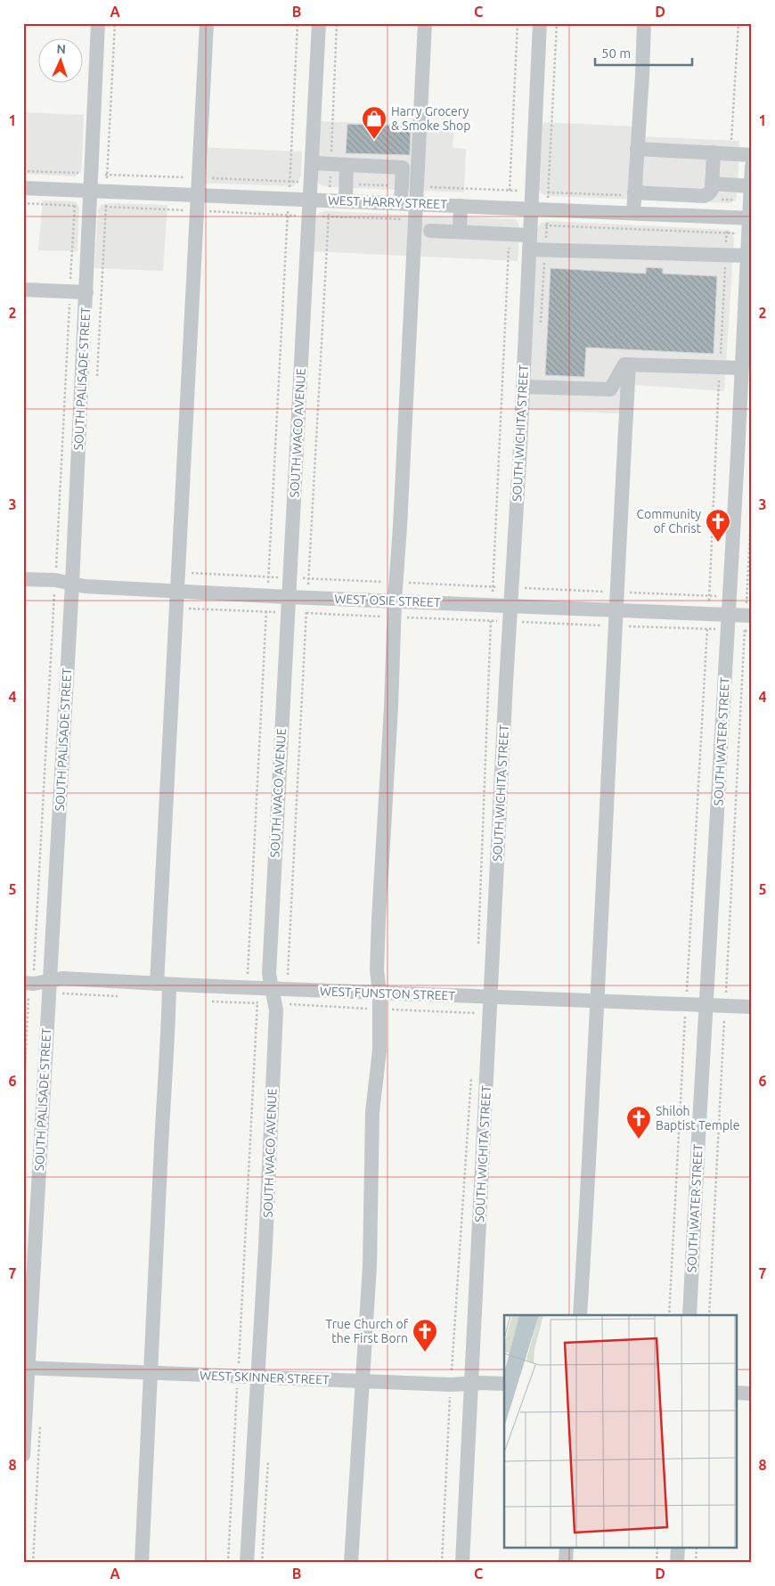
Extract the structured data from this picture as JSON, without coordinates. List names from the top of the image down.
{
  "streets": {
    "street": [
      "WEST HARRY STREET",
      "SOUTH PALISADE STREET",
      "SOUTH WACO AVENUE",
      "SOUTH WICHITA STREET",
      "WEST OSIE STREET",
      "SOUTH WATER STREET",
      "WEST FUNSTON STREET",
      "WEST SKINNER STREET"
    ]
  },
  "crossings": [
    ["WEST HARRY STREET", "SOUTH PALISADE STREET"],
    ["WEST HARRY STREET", "SOUTH WACO AVENUE"],
    ["WEST HARRY STREET", "SOUTH WICHITA STREET"],
    ["WEST HARRY STREET", "SOUTH WATER STREET"],
    ["SOUTH PALISADE STREET", "WEST OSIE STREET"],
    ["SOUTH PALISADE STREET", "WEST FUNSTON STREET"],
    ["SOUTH PALISADE STREET", "WEST SKINNER STREET"],
    ["SOUTH WACO AVENUE", "WEST OSIE STREET"],
    ["SOUTH WACO AVENUE", "WEST FUNSTON STREET"],
    ["SOUTH WACO AVENUE", "WEST SKINNER STREET"],
    ["SOUTH WICHITA STREET", "WEST OSIE STREET"],
    ["SOUTH WICHITA STREET", "WEST FUNSTON STREET"],
    ["SOUTH WICHITA STREET", "WEST SKINNER STREET"],
    ["WEST OSIE STREET", "SOUTH WATER STREET"],
    ["SOUTH WATER STREET", "WEST FUNSTON STREET"]
  ],
  "places": {
    "shop": ["Harry Grocery & Smoke Shop"],
    "church": ["Community of Christ", "Shiloh Baptist Temple", "True Church of the First Born"]
  },
  "scale_bar": "50 m",
  "north": "top",
  "grid": {
    "columns": [
      "A",
      "B",
      "C",
      "D"
    ],
    "rows": [
      "1",
      "2",
      "3",
      "4",
      "5",
      "6",
      "7",
      "8"
    ]
  }
}
